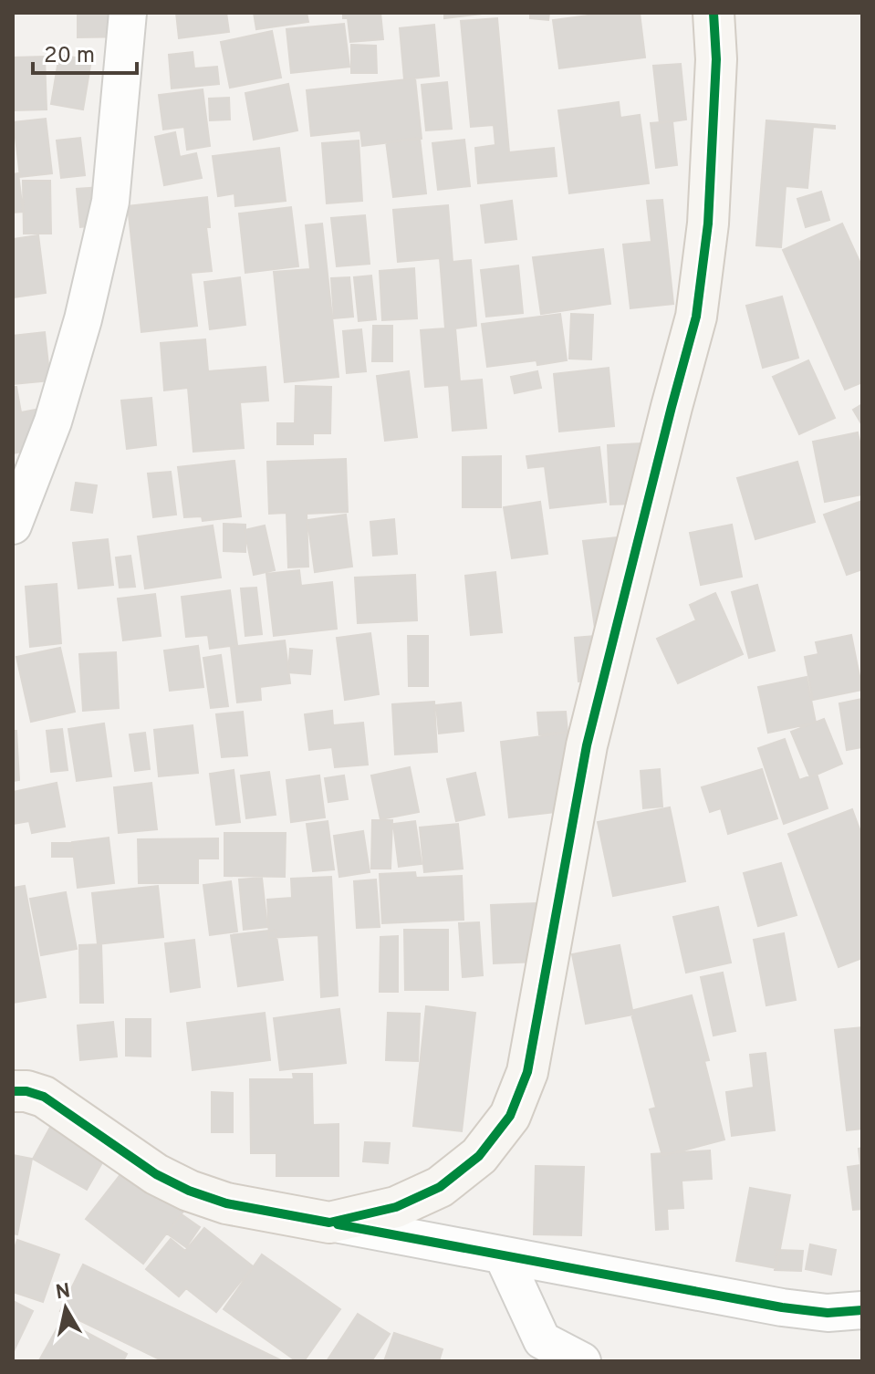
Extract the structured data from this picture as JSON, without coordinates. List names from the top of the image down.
{
  "scale_bar": "20 m",
  "north": "top"
}
